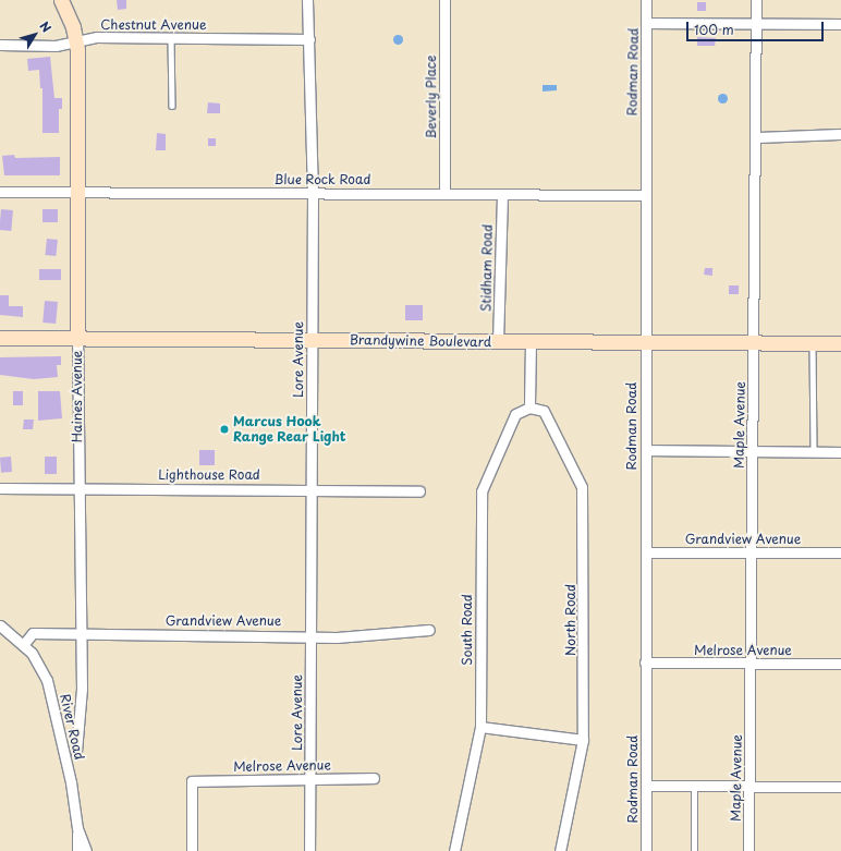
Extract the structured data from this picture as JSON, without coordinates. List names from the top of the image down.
{
  "streets": {
    "street": [
      "Chestnut Avenue",
      "Rodman Road",
      "Beverly Place",
      "Blue Rock Road",
      "Stidham Road",
      "Brandywine Boulevard",
      "Lore Avenue",
      "Haines Avenue",
      "Maple Avenue",
      "Lighthouse Road",
      "Grandview Avenue",
      "North Road",
      "South Road",
      "Melrose Avenue",
      "River Road"
    ]
  },
  "crossings": [
    ["Chestnut Avenue", "Lore Avenue"],
    ["Chestnut Avenue", "Haines Avenue"],
    ["Rodman Road", "Blue Rock Road"],
    ["Rodman Road", "Brandywine Boulevard"],
    ["Rodman Road", "Grandview Avenue"],
    ["Rodman Road", "Melrose Avenue"],
    ["Beverly Place", "Blue Rock Road"],
    ["Blue Rock Road", "Stidham Road"],
    ["Blue Rock Road", "Lore Avenue"],
    ["Blue Rock Road", "Haines Avenue"],
    ["Stidham Road", "Brandywine Boulevard"],
    ["Brandywine Boulevard", "Lore Avenue"],
    ["Brandywine Boulevard", "Haines Avenue"],
    ["Brandywine Boulevard", "Maple Avenue"],
    ["Lore Avenue", "Lighthouse Road"],
    ["Lore Avenue", "Grandview Avenue"],
    ["Lore Avenue", "Melrose Avenue"],
    ["Haines Avenue", "Lighthouse Road"],
    ["Haines Avenue", "Grandview Avenue"],
    ["Maple Avenue", "Grandview Avenue"],
    ["Maple Avenue", "Melrose Avenue"],
    ["Grandview Avenue", "River Road"],
    ["North Road", "South Road"]
  ],
  "places": ["Marcus Hook Range Rear Light"],
  "scale_bar": "100 m",
  "north": "top right"
}
